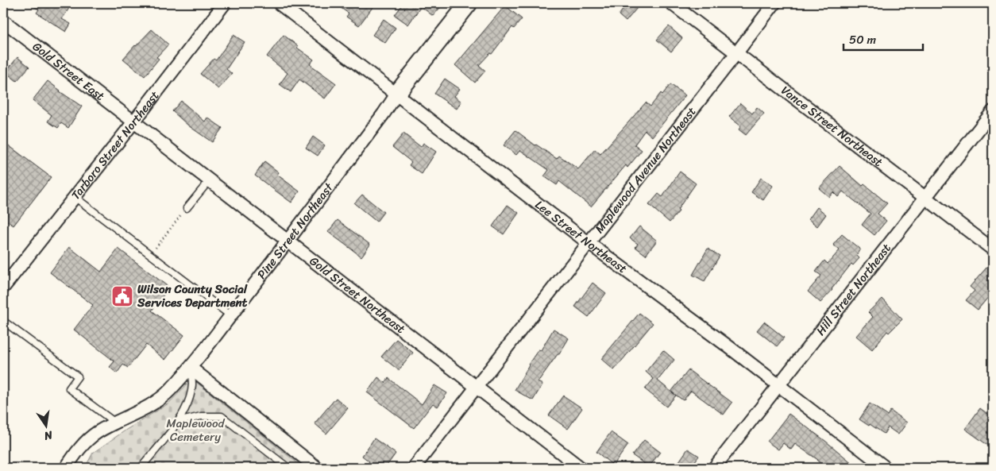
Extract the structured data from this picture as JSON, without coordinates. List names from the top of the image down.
{
  "streets": {
    "street": [
      "Gold Street East",
      "Vance Street Northeast",
      "Tarboro Street Northeast",
      "Maplewood Avenue Northeast",
      "Pine Street Northeast",
      "Lee Street Northeast",
      "Hill Street Northeast",
      "Gold Street Northeast"
    ]
  },
  "crossings": [
    ["Gold Street East", "Tarboro Street Northeast"],
    ["Gold Street East", "Gold Street Northeast"],
    ["Vance Street Northeast", "Maplewood Avenue Northeast"],
    ["Vance Street Northeast", "Hill Street Northeast"],
    ["Tarboro Street Northeast", "Gold Street Northeast"],
    ["Maplewood Avenue Northeast", "Lee Street Northeast"],
    ["Maplewood Avenue Northeast", "Gold Street Northeast"],
    ["Pine Street Northeast", "Lee Street Northeast"],
    ["Pine Street Northeast", "Gold Street Northeast"],
    ["Lee Street Northeast", "Hill Street Northeast"]
  ],
  "parks": ["Maplewood Cemetery"],
  "places": {
    "public building": ["Wilson County Social Services Department"]
  },
  "scale_bar": "50 m",
  "north": "bottom"
}
